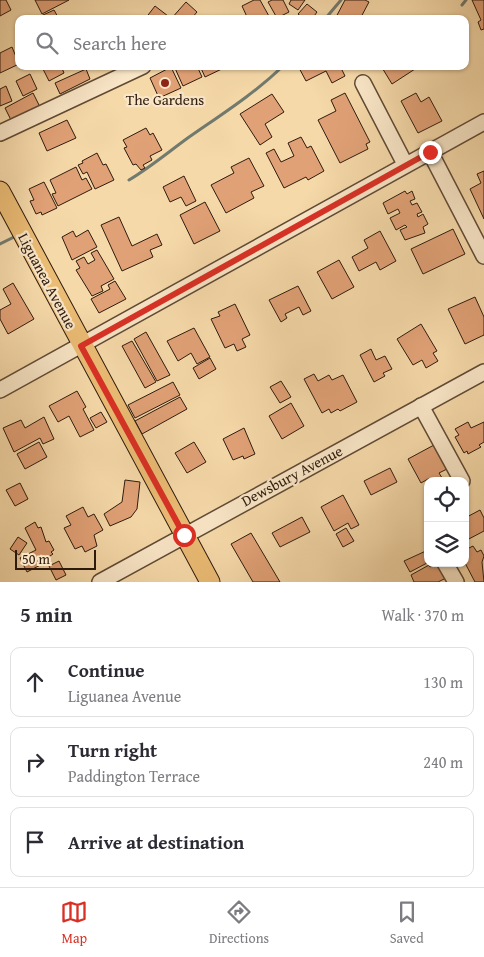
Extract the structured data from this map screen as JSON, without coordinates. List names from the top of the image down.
{
  "streets": {
    "main road": ["Liguanea Avenue"],
    "street": ["Dewsbury Avenue"]
  },
  "crossings": [
    ["Liguanea Avenue", "Dewsbury Avenue"]
  ],
  "places": ["The Gardens"],
  "scale_bar": "50 m",
  "page": {
    "search": "Search here",
    "scale": "50 m",
    "heading": ["5 min", "Walk · 370 m"],
    "list": [
      ["Continue", "Liguanea Avenue", "130 m"],
      ["Turn right", "Paddington Terrace", "240 m"],
      "Arrive at destination"
    ],
    "nav": ["Map", "Directions", "Saved"]
  }
}
